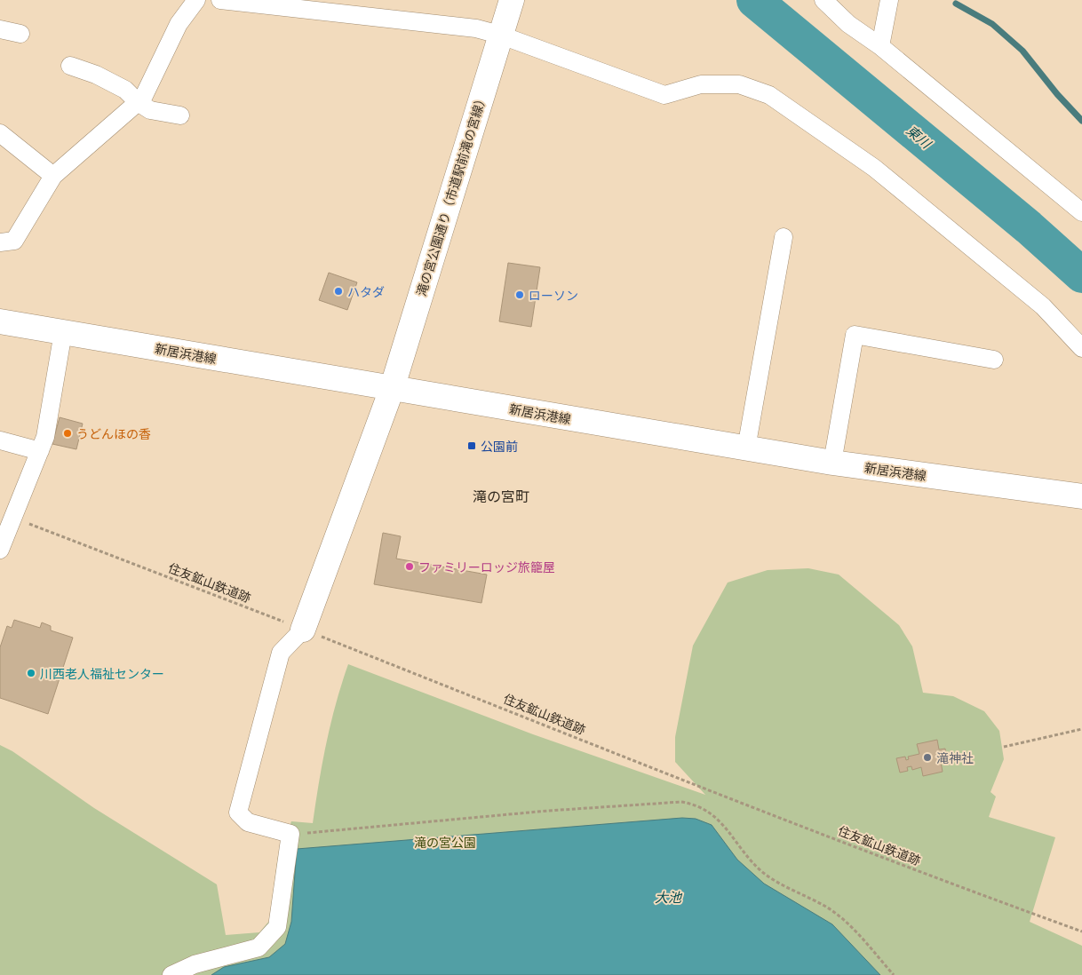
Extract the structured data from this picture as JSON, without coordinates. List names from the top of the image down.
{
  "streets": {
    "main road": ["滝の宮公園通り（市道駅前滝の宮線）", "新居浜港線"],
    "path": ["住友鉱山鉄道跡"]
  },
  "crossings": [
    ["滝の宮公園通り（市道駅前滝の宮線）", "新居浜港線"],
    ["滝の宮公園通り（市道駅前滝の宮線）", "住友鉱山鉄道跡"]
  ],
  "districts": ["滝の宮町"],
  "water": ["東川", "大池"],
  "parks": ["滝の宮公園"],
  "places": {
    "other": [
      "ハタダ",
      "ローソン",
      "うどんほの香",
      "ファミリーロッジ旅籠屋",
      "川西老人福祉センター",
      "滝神社"
    ],
    "transit": ["公園前"]
  }
}
